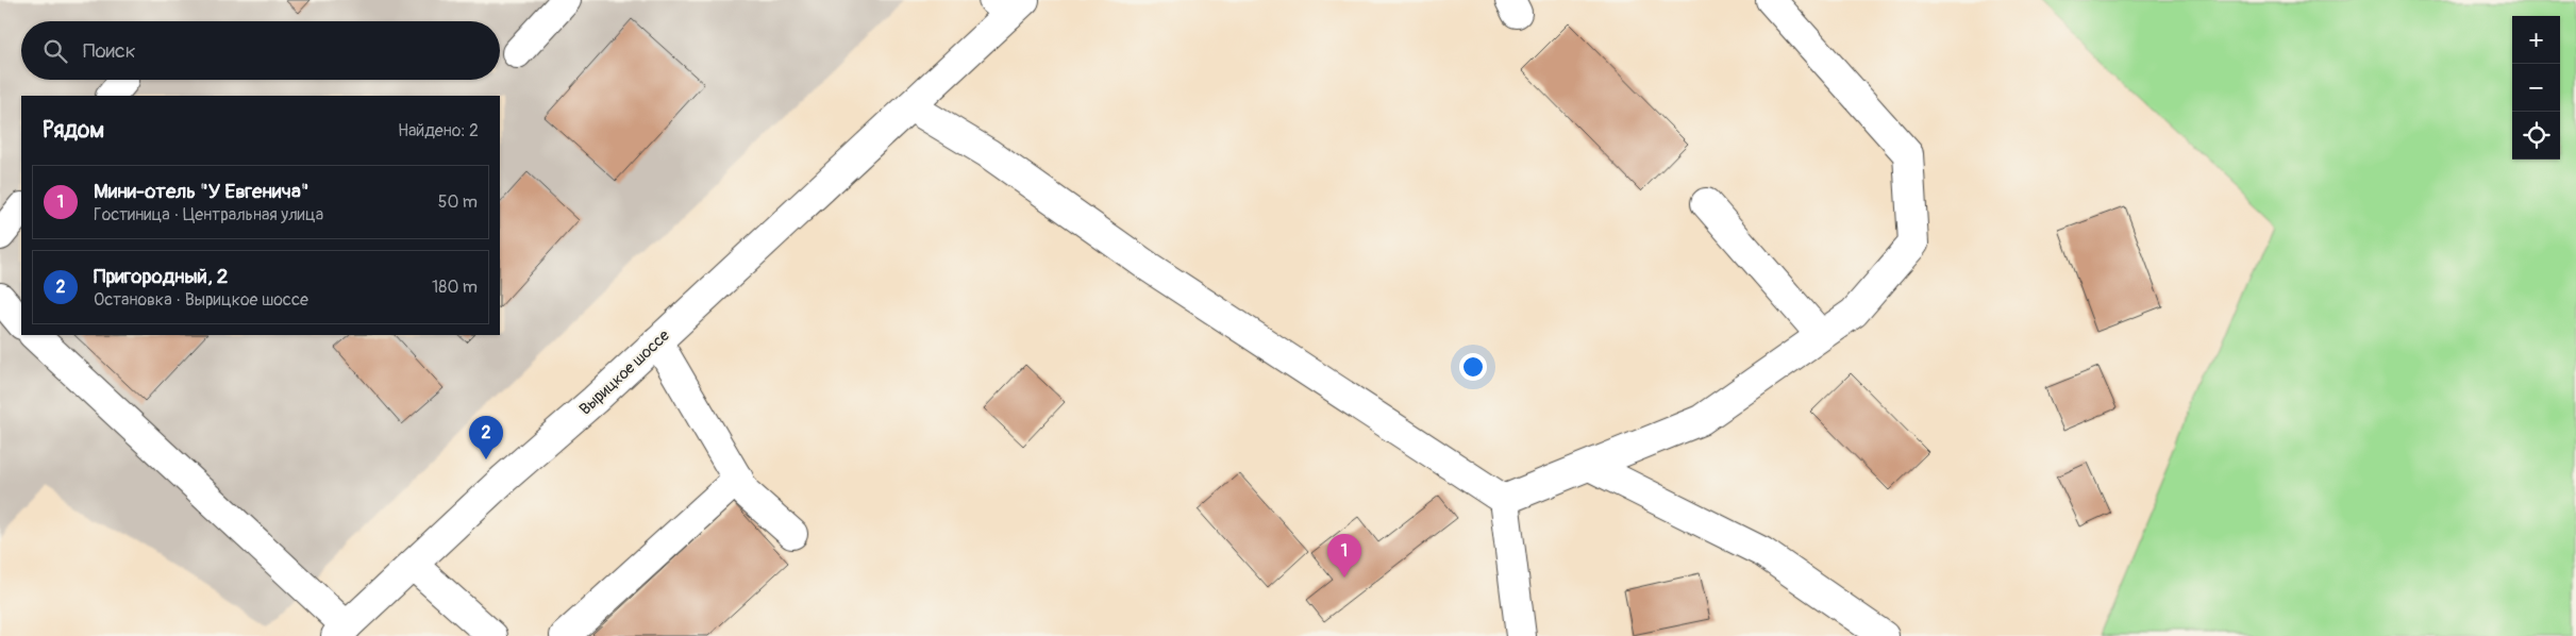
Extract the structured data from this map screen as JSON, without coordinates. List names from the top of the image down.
{
  "streets": {
    "street": ["Вырицкое шоссе"]
  },
  "page": {
    "map_buttons": ["+", "−"],
    "search": "Поиск",
    "heading": ["Рядом", "Найдено: 2"],
    "list": [
      {
        "mark": "1",
        "name": "Мини-отель \"У Евгенича\"",
        "note": "Гостиница · Центральная улица",
        "value": "50 m"
      },
      {
        "mark": "2",
        "name": "Пригородный, 2",
        "note": "Остановка · Вырицкое шоссе",
        "value": "180 m"
      }
    ],
    "pins": ["2", "1"]
  }
}
